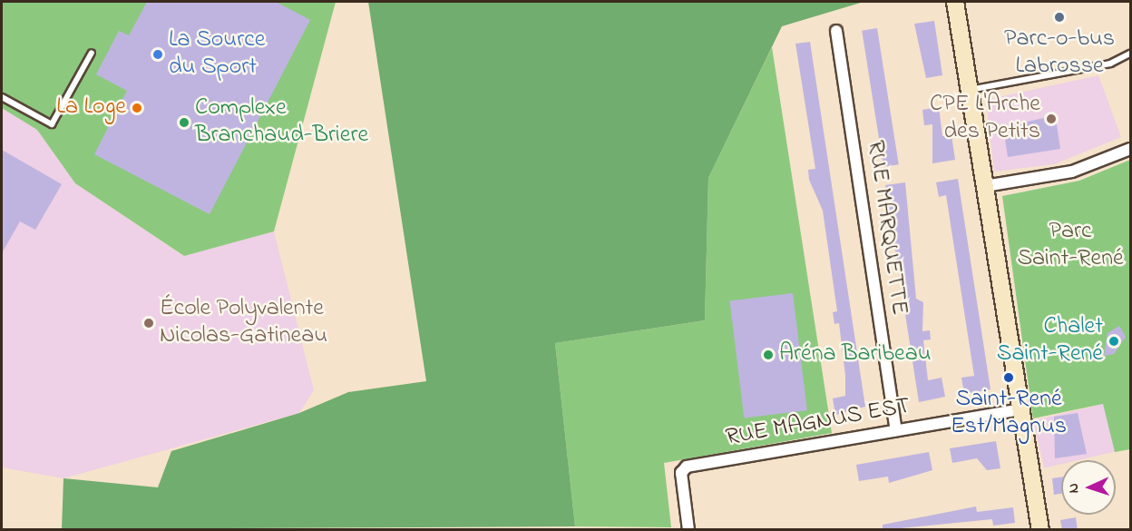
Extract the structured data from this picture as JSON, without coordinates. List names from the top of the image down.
{
  "streets": {
    "street": ["RUE MARQUETTE", "RUE MAGNUS EST"]
  },
  "crossings": [
    ["RUE MARQUETTE", "RUE MAGNUS EST"]
  ],
  "parks": ["Parc Saint-René"],
  "places": [
    "Parc-o-bus Labrosse",
    "La Source du Sport",
    "La Loge",
    "CPE L'Arche des Petits",
    "Complexe Branchaud-Briere",
    "École Polyvalente Nicolas-Gatineau",
    "Chalet Saint-René",
    "Aréna Baribeau",
    "Saint-René Est/Magnus"
  ],
  "north": "left"
}
